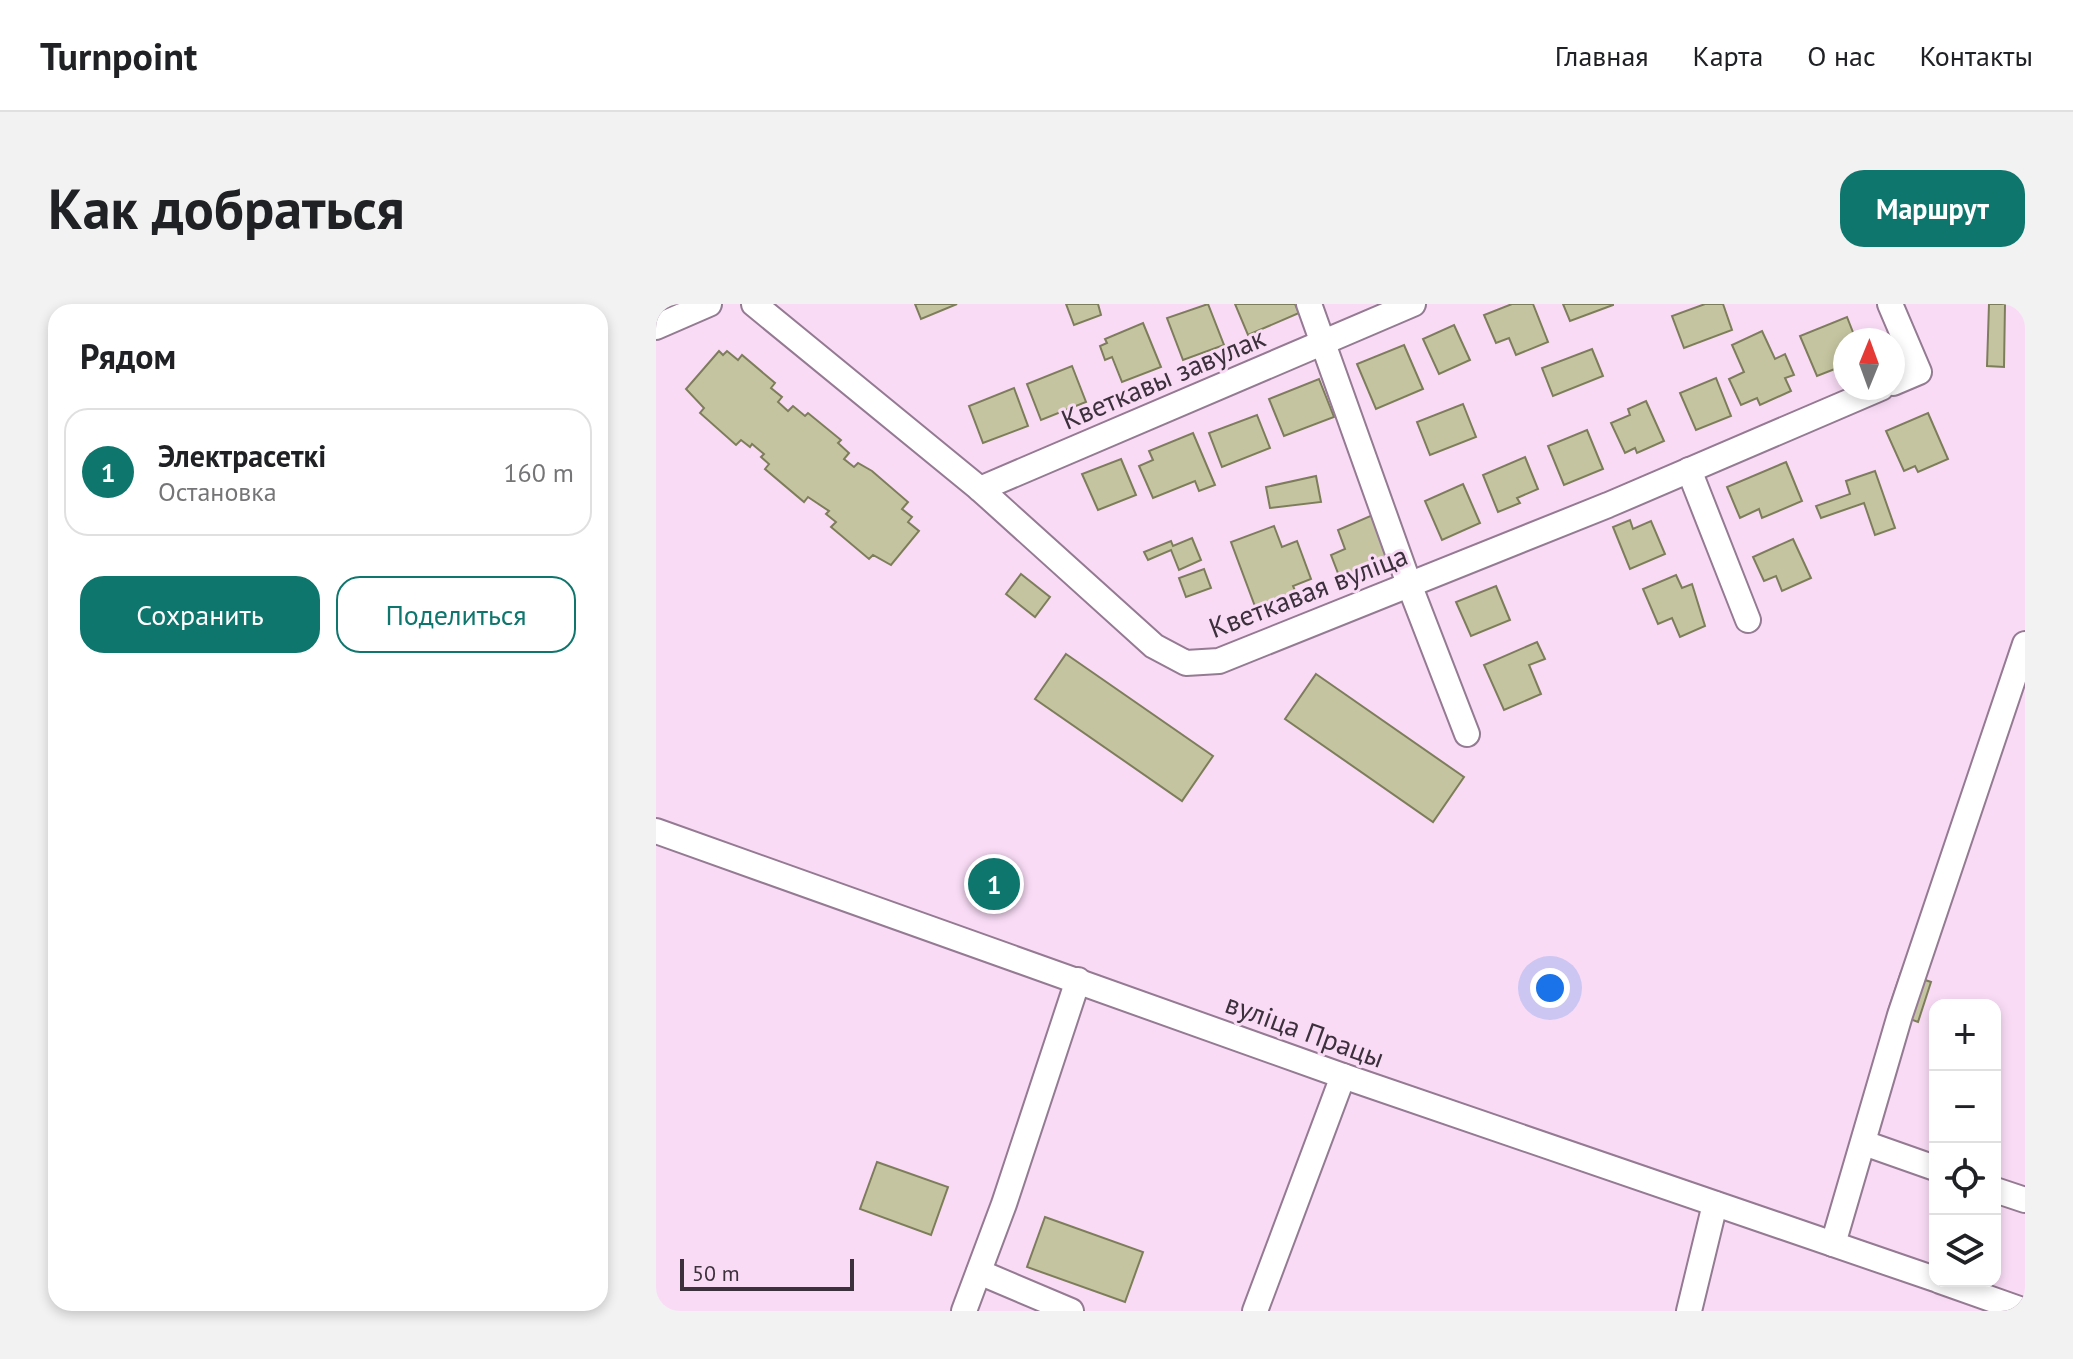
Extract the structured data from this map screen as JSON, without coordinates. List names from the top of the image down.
{
  "streets": {
    "street": ["Кветкавы завулак", "Кветкавая вуліца", "вуліца Працы"]
  },
  "crossings": [
    ["Кветкавы завулак", "Кветкавая вуліца"]
  ],
  "scale_bar": "50 m",
  "north": "top",
  "page": {
    "header": "Turnpoint",
    "nav": [
      "Главная",
      "Карта",
      "О нас",
      "Контакты"
    ],
    "buttons": [
      "Маршрут",
      ["Сохранить", "Поделиться"]
    ],
    "title": "Как добраться",
    "heading": "Рядом",
    "list": [
      {
        "mark": "1",
        "name": "Электрасеткі",
        "note": "Остановка",
        "value": "160 m"
      }
    ],
    "pins": "1",
    "map_buttons": ["+", "−"],
    "scale": "50 m"
  }
}
